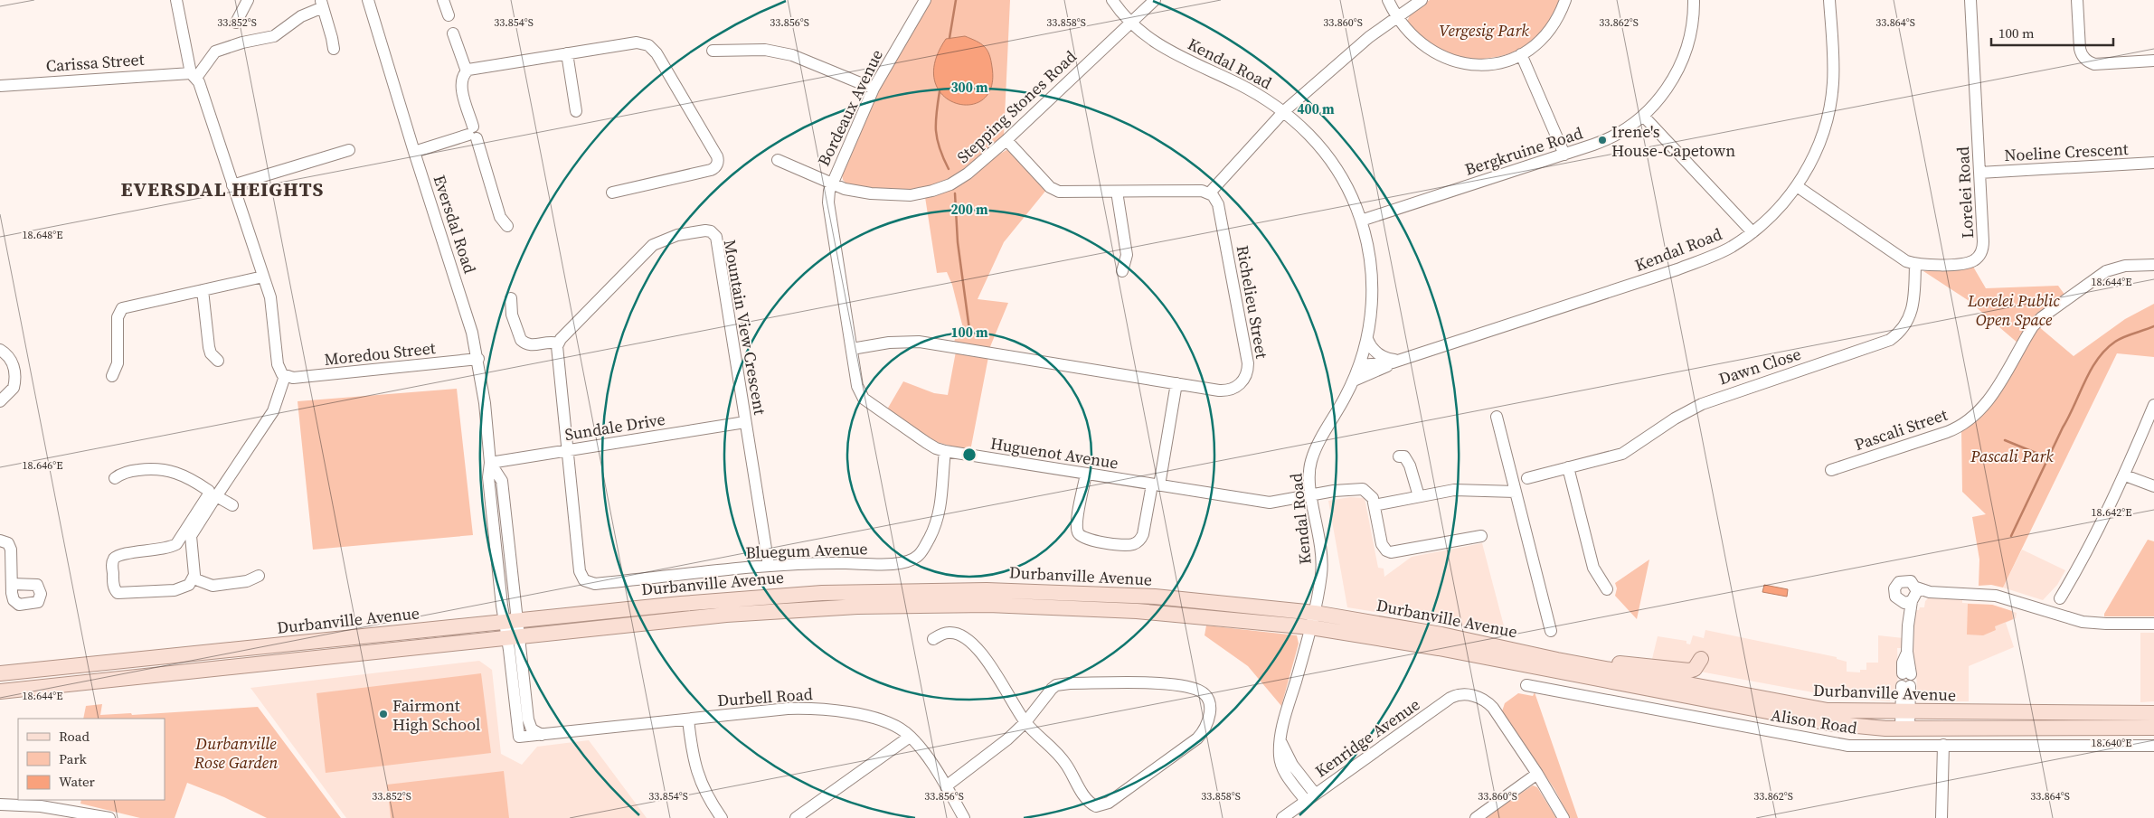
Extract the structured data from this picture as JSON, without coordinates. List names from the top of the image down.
{
  "streets": {
    "main road": ["Durbanville Avenue"],
    "street": [
      "Carissa Street",
      "Kendal Road",
      "Stepping Stones Road",
      "Bordeaux Avenue",
      "Bergkruine Road",
      "Noeline Crescent",
      "Lorelei Road",
      "Eversdal Road",
      "Richelieu Street",
      "Mountain View Crescent",
      "Moredou Street",
      "Dawn Close",
      "Sundale Drive",
      "Pascali Street",
      "Huguenot Avenue",
      "Bluegum Avenue",
      "Durbell Road",
      "Alison Road",
      "Kenridge Avenue"
    ]
  },
  "crossings": [
    ["Kendal Road", "Stepping Stones Road"],
    ["Kendal Road", "Bergkruine Road"],
    ["Kendal Road", "Lorelei Road"],
    ["Kendal Road", "Huguenot Avenue"],
    ["Kendal Road", "Durbanville Avenue"],
    ["Kendal Road", "Kenridge Avenue"],
    ["Stepping Stones Road", "Bordeaux Avenue"],
    ["Stepping Stones Road", "Huguenot Avenue"],
    ["Bordeaux Avenue", "Huguenot Avenue"],
    ["Noeline Crescent", "Lorelei Road"],
    ["Lorelei Road", "Dawn Close"],
    ["Eversdal Road", "Moredou Street"],
    ["Eversdal Road", "Sundale Drive"],
    ["Eversdal Road", "Durbanville Avenue"],
    ["Eversdal Road", "Durbell Road"],
    ["Richelieu Street", "Huguenot Avenue"],
    ["Mountain View Crescent", "Sundale Drive"],
    ["Mountain View Crescent", "Bluegum Avenue"],
    ["Sundale Drive", "Bluegum Avenue"],
    ["Huguenot Avenue", "Bluegum Avenue"],
    ["Durbanville Avenue", "Durbell Road"]
  ],
  "districts": ["EVERSDAL HEIGHTS"],
  "parks": [
    "Vergesig Park",
    "Lorelei Public Open Space",
    "Pascali Park",
    "Durbanville Rose Garden"
  ],
  "places": ["Irene's House-Capetown", "Fairmont High School"],
  "legend": ["Road", "Park", "Water"],
  "scale_bar": "100 m",
  "coordinates": [
    "33.852°S",
    "33.854°S",
    "33.856°S",
    "33.858°S",
    "33.860°S",
    "33.862°S",
    "33.864°S",
    "18.648°E",
    "18.644°E",
    "18.646°E",
    "18.642°E",
    "18.640°E"
  ],
  "rings": [
    "300 m",
    "400 m",
    "200 m",
    "100 m"
  ]
}
